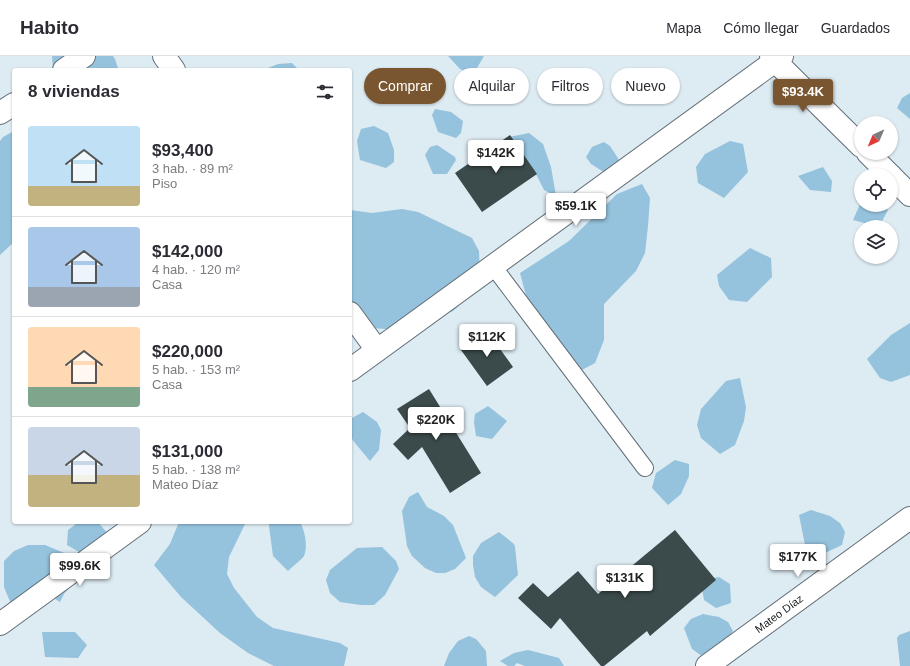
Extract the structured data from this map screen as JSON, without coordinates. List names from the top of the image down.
{
  "streets": {
    "street": ["Mateo Díaz"]
  },
  "north": "bottom left",
  "page": {
    "header": "Habito",
    "nav": ["Mapa", "Cómo llegar", "Guardados"],
    "chip": [
      "Comprar",
      "Alquilar",
      "Filtros",
      "Nuevo"
    ],
    "heading": "8 viviendas",
    "price": [
      "$93.4K",
      "$142K",
      "$59.1K",
      "$112K",
      "$220K",
      "$177K",
      "$99.6K",
      "$131K"
    ],
    "list": [
      {
        "name": "$93,400",
        "note": "3 hab. · 89 m² · Piso"
      },
      {
        "name": "$142,000",
        "note": "4 hab. · 120 m² · Casa"
      },
      {
        "name": "$220,000",
        "note": "5 hab. · 153 m² · Casa"
      },
      {
        "name": "$131,000",
        "note": "5 hab. · 138 m² · Mateo Díaz"
      }
    ]
  }
}
